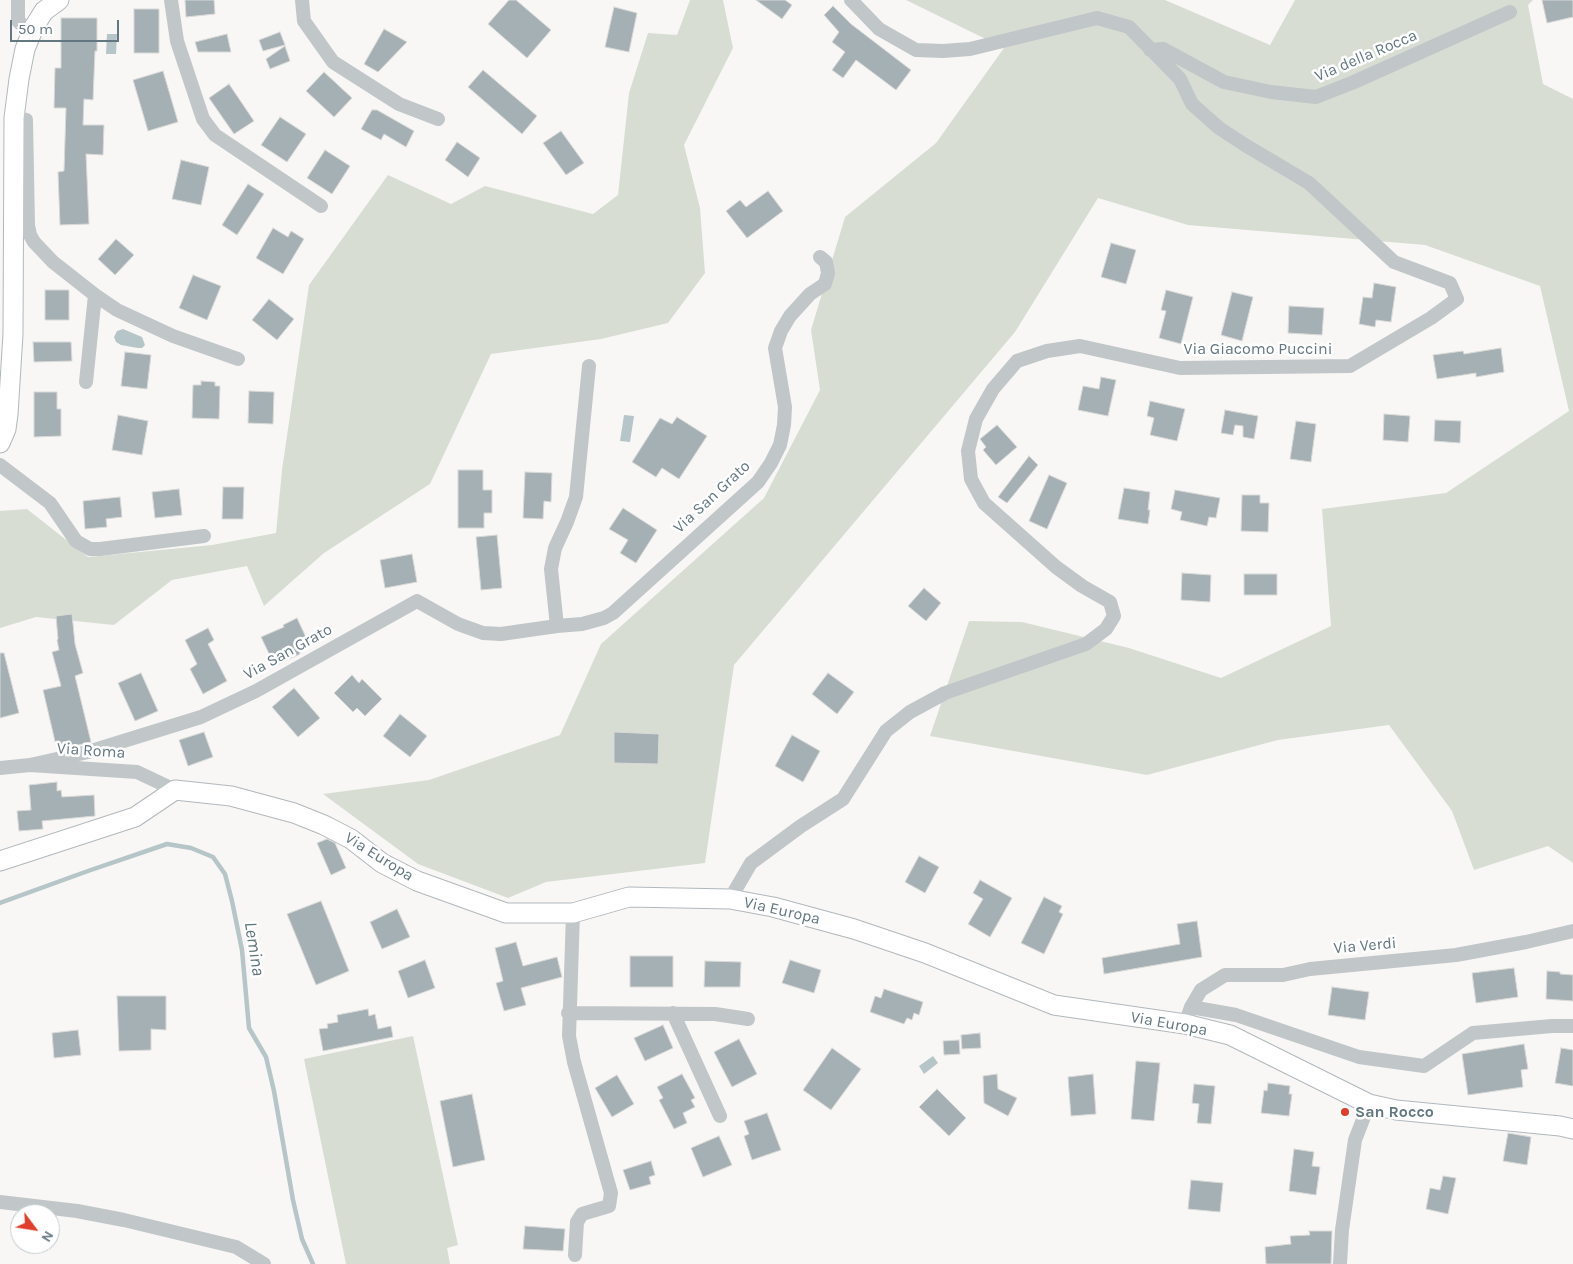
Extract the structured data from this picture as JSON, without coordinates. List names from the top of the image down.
{
  "streets": {
    "street": [
      "Via della Rocca",
      "Via Giacomo Puccini",
      "Via San Grato",
      "Via Roma",
      "Via Europa",
      "Via Verdi"
    ]
  },
  "crossings": [
    ["Via della Rocca", "Via Giacomo Puccini"],
    ["Via Giacomo Puccini", "Via Europa"],
    ["Via San Grato", "Via Roma"],
    ["Via Roma", "Via Europa"],
    ["Via Europa", "Via Verdi"]
  ],
  "water": ["Lemina"],
  "places": ["San Rocco"],
  "scale_bar": "50 m",
  "north": "bottom right"
}
